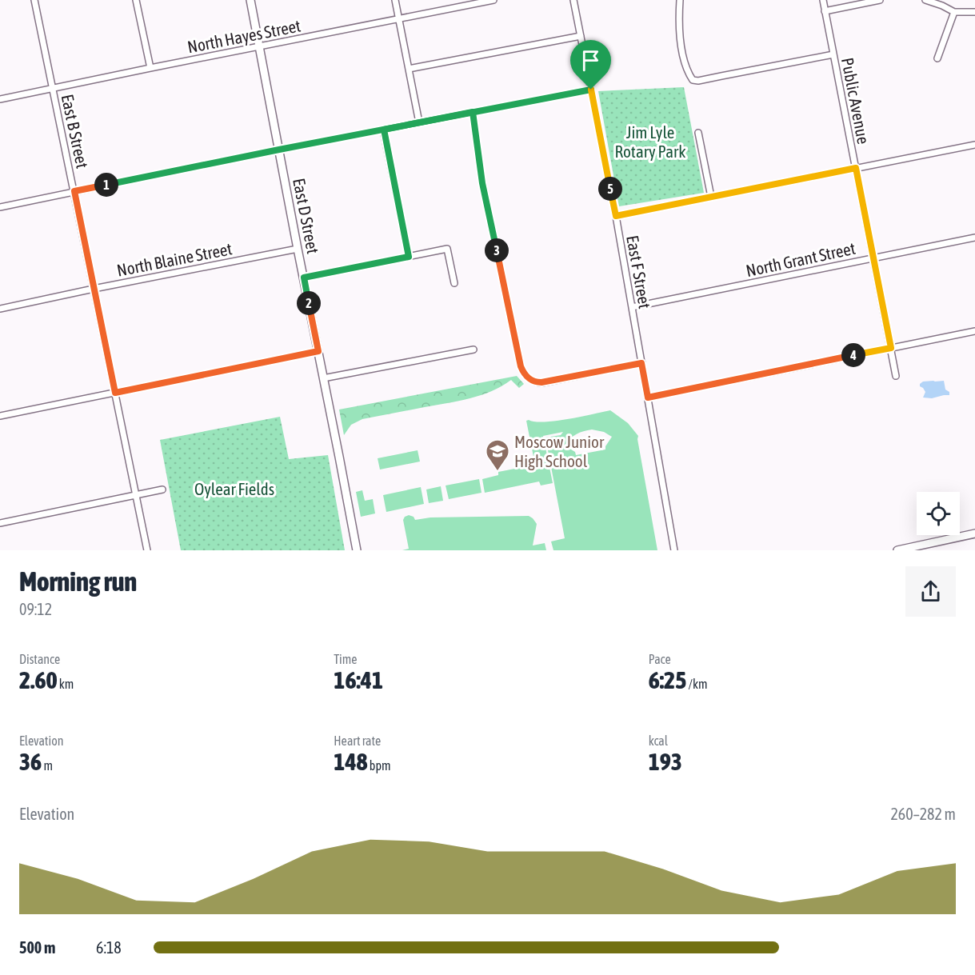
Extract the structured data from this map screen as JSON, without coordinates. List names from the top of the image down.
{
  "streets": {
    "street": [
      "North Hayes Street",
      "Public Avenue",
      "East B Street",
      "East D Street",
      "North Blaine Street",
      "North Grant Street",
      "East F Street"
    ]
  },
  "crossings": [
    ["North Hayes Street", "East B Street"],
    ["North Hayes Street", "East D Street"],
    ["Public Avenue", "North Grant Street"],
    ["East B Street", "North Blaine Street"],
    ["East D Street", "North Blaine Street"],
    ["North Grant Street", "East F Street"]
  ],
  "parks": ["Jim Lyle Rotary Park", "Oylear Fields"],
  "places": {
    "school or university": ["Moscow Junior High School"]
  },
  "page": {
    "pins": [
      "1",
      "5",
      "3",
      "2",
      "4"
    ],
    "heading": ["Morning run", "09:12"],
    "stats": [
      ["Distance", "2.60 km"],
      ["Time", "16:41"],
      ["Pace", "6:25 /km"],
      ["Elevation", "36 m"],
      ["Heart rate", "148 bpm"],
      ["kcal", "193"]
    ],
    "chart": ["Elevation", "260–282 m"],
    "list": [
      {
        "name": "500 m",
        "note": "6:18"
      }
    ]
  }
}
